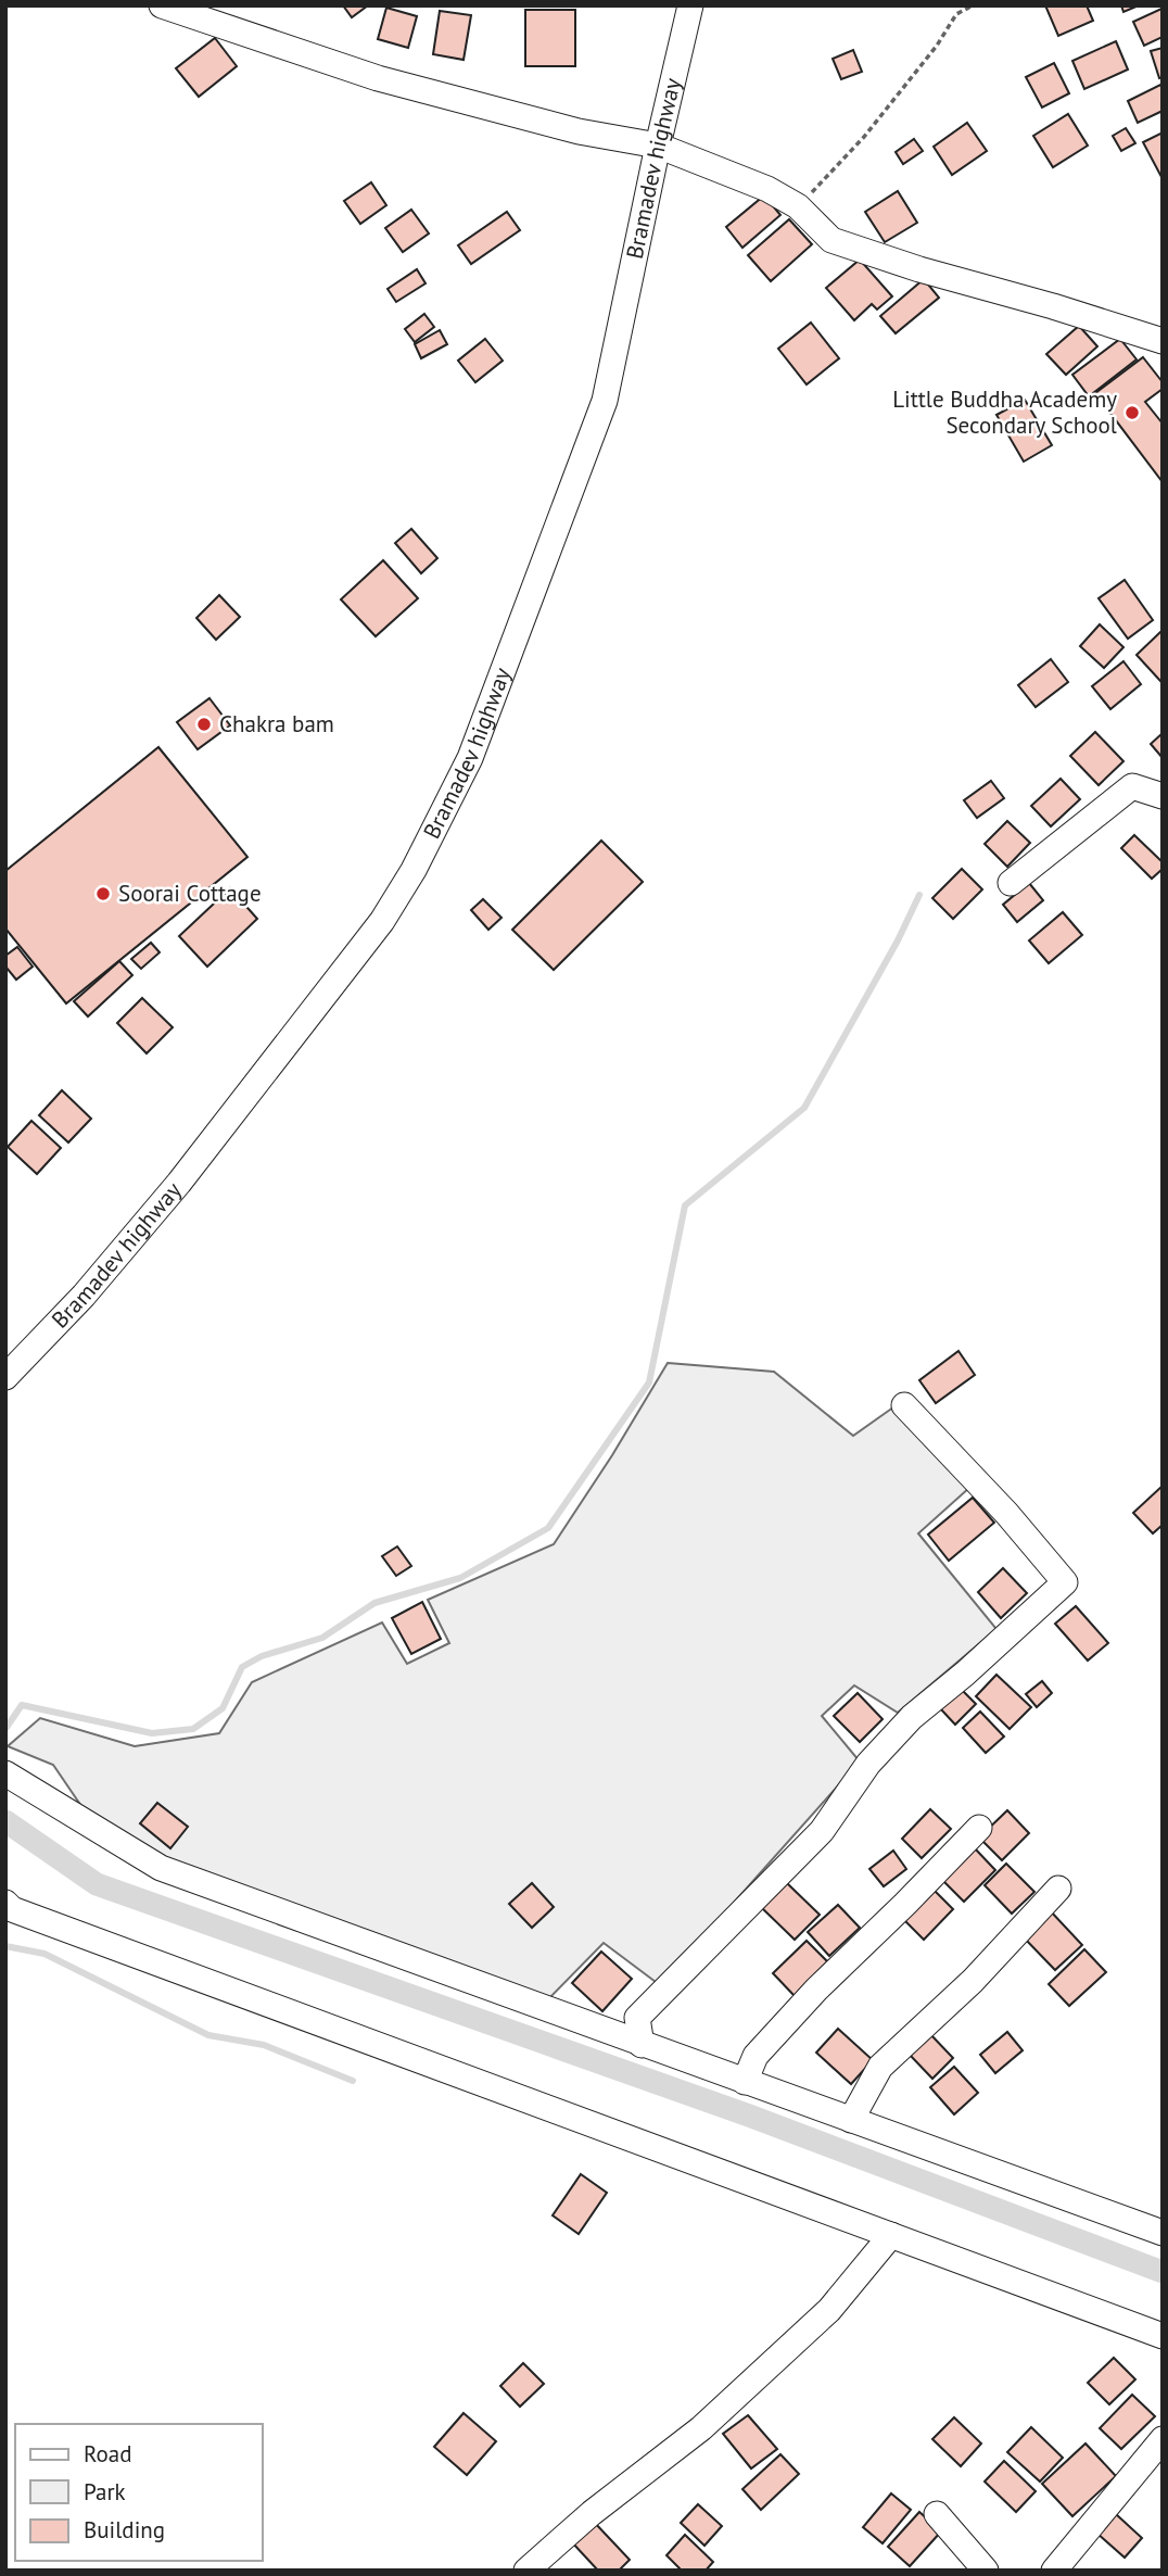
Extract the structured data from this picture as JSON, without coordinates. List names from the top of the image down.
{
  "streets": {
    "street": ["Bramadev highway"]
  },
  "places": ["Little Buddha Academy Secondary School", "Chakra bam", "Soorai Cottage"],
  "legend": ["Road", "Park", "Building"]
}
